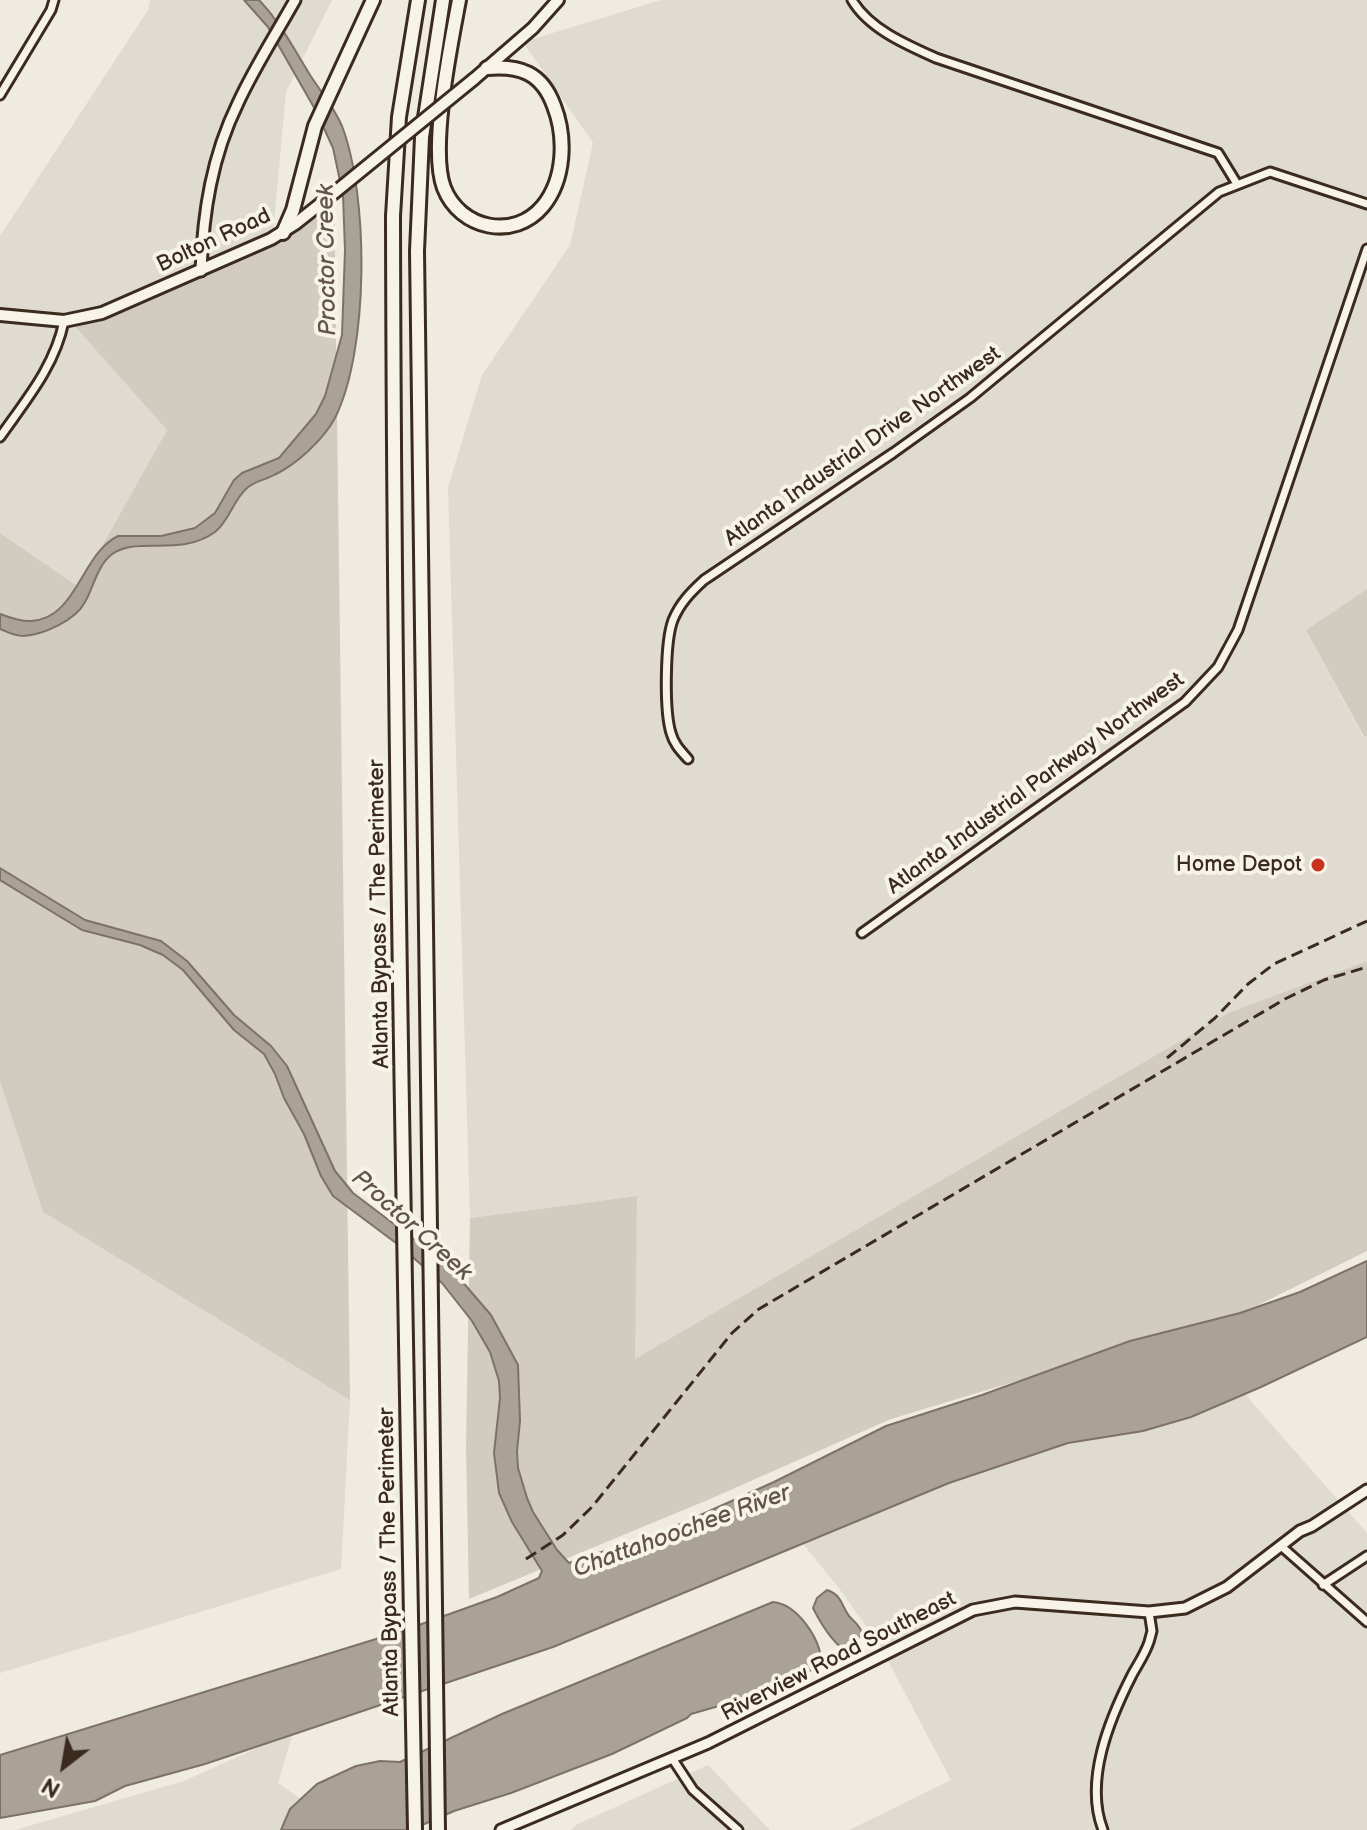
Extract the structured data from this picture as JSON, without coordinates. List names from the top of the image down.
{
  "streets": {
    "highway": ["Atlanta Bypass / The Perimeter"],
    "main road": ["Bolton Road"],
    "street": ["Atlanta Industrial Drive Northwest", "Atlanta Industrial Parkway Northwest", "Riverview Road Southeast"]
  },
  "water": ["Proctor Creek", "Chattahoochee River"],
  "places": ["Home Depot"],
  "north": "bottom left"
}
